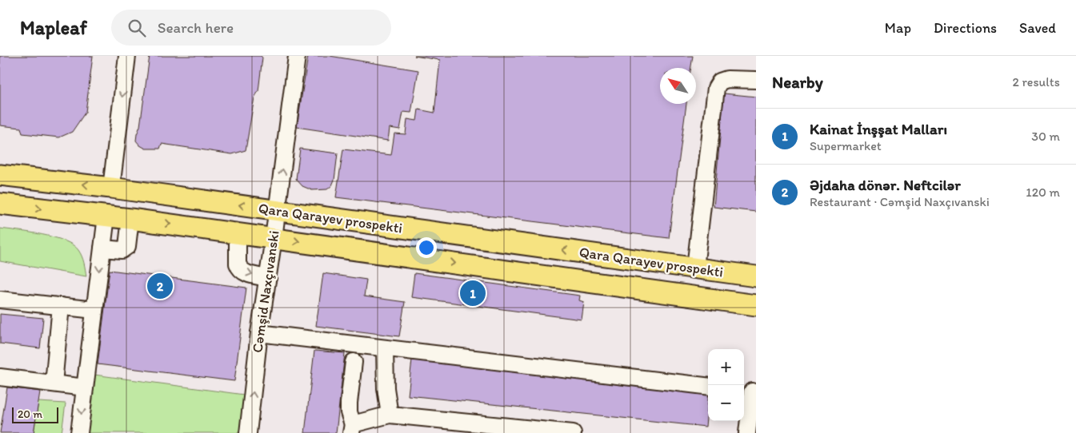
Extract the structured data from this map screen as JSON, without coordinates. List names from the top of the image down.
{
  "streets": {
    "main road": ["Qara Qarayev prospekti"],
    "street": ["Cəmşid Naxçıvanski"]
  },
  "crossings": [
    ["Qara Qarayev prospekti", "Cəmşid Naxçıvanski"]
  ],
  "scale_bar": "20 m",
  "north": "top left",
  "page": {
    "header": "Mapleaf",
    "search": "Search here",
    "nav": ["Map", "Directions", "Saved"],
    "heading": ["Nearby", "2 results"],
    "list": [
      {
        "mark": "1",
        "name": "Kainat İnşşat Malları",
        "note": "Supermarket",
        "value": "30 m"
      },
      {
        "mark": "2",
        "name": "Əjdaha dönər. Neftcilər",
        "note": "Restaurant · Cəmşid Naxçıvanski",
        "value": "120 m"
      }
    ],
    "pins": ["2", "1"],
    "map_buttons": ["+", "−"],
    "scale": "20 m"
  }
}
